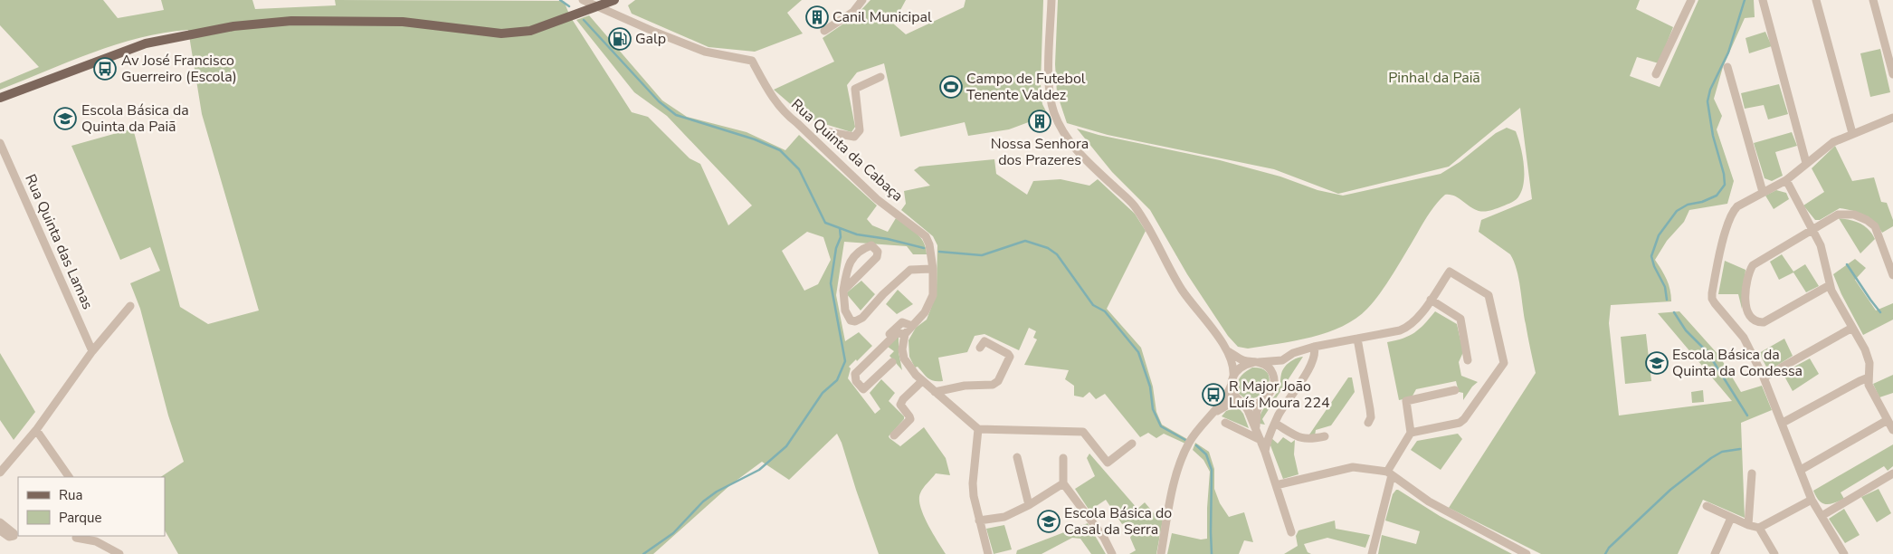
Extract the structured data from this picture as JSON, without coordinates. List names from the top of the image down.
{
  "streets": {
    "street": ["Rua Quinta da Cabaça", "Rua Quinta das Lamas"]
  },
  "parks": ["Pinhal da Paiã"],
  "places": {
    "building": ["Canil Municipal", "Nossa Senhora dos Prazeres"],
    "fuel station": ["Galp"],
    "bus stop": ["Av José Francisco Guerreiro (Escola)", "R Major João Luís Moura 224"],
    "sports": ["Campo de Futebol Tenente Valdez"],
    "school or university": ["Escola Básica da Quinta da Paiã", "Escola Básica da Quinta da Condessa", "Escola Básica do Casal da Serra"]
  },
  "legend": ["Rua", "Parque"]
}
